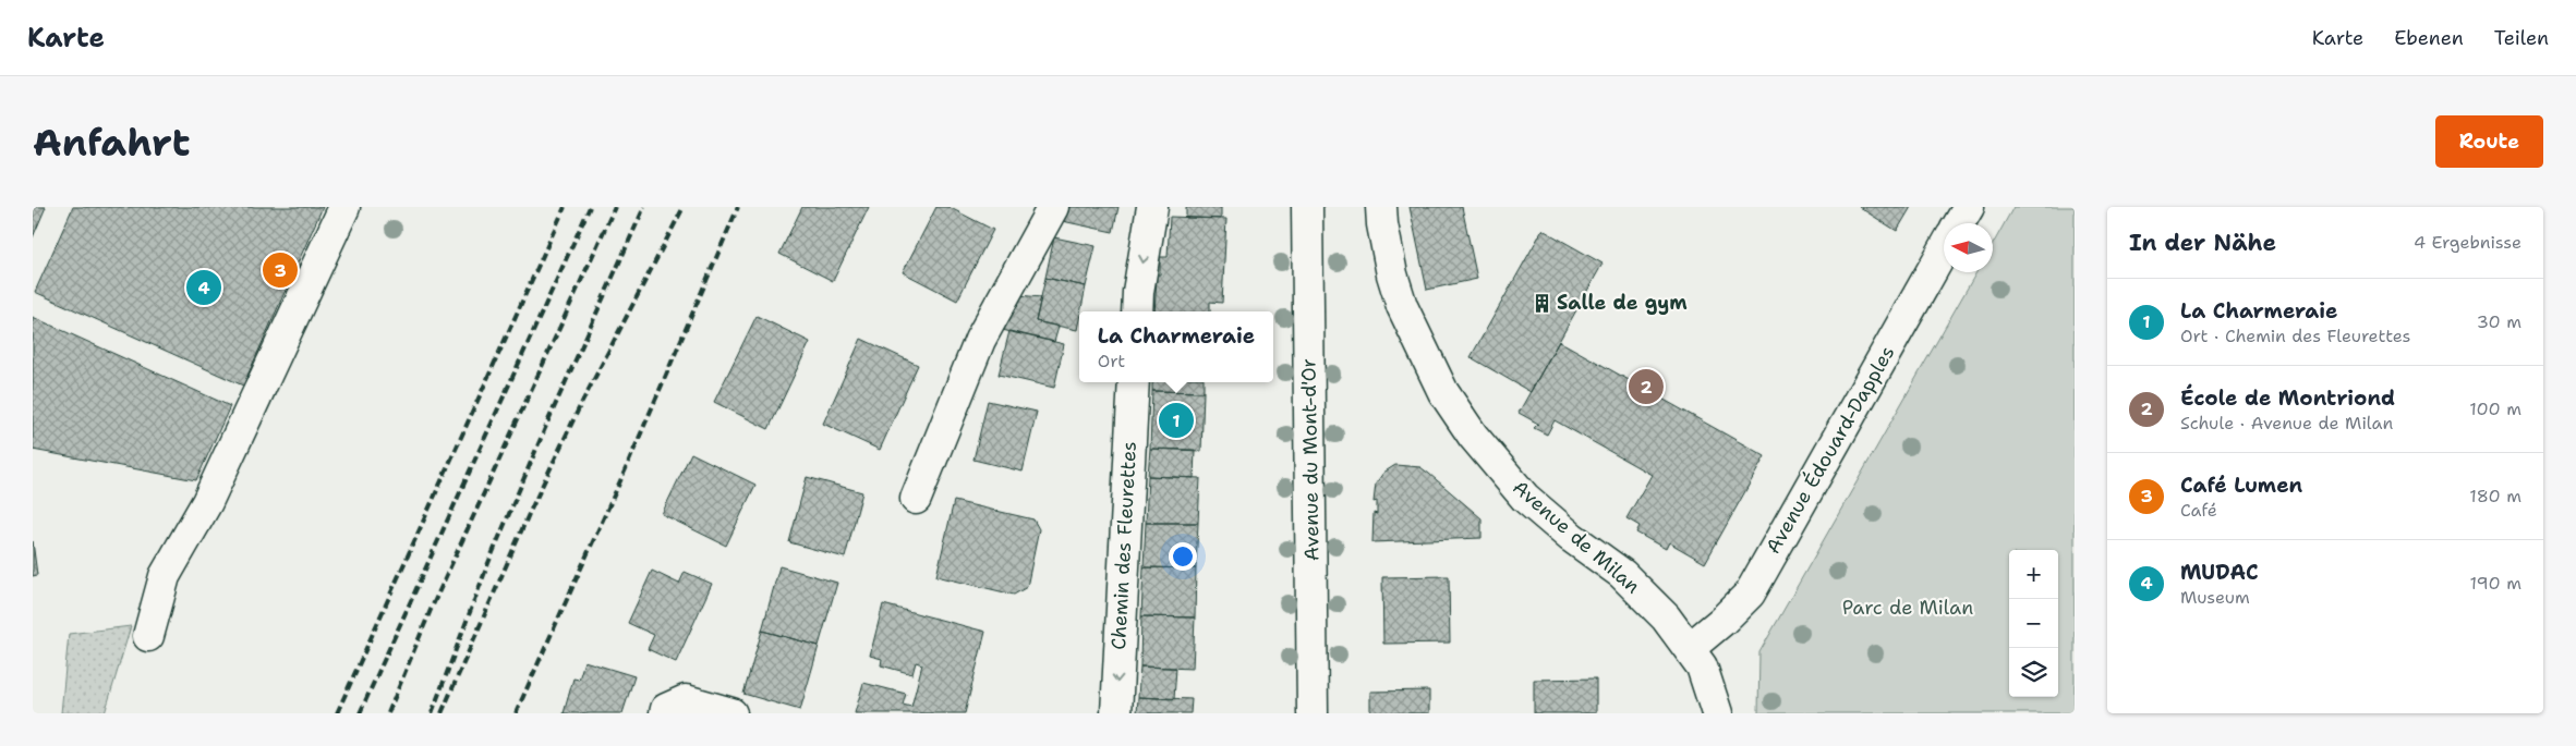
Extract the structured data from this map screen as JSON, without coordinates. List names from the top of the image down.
{
  "streets": {
    "street": [
      "Avenue Édouard-Dapples",
      "Avenue du Mont-d'Or",
      "Avenue de Milan",
      "Chemin des Fleurettes"
    ]
  },
  "crossings": [
    ["Avenue Édouard-Dapples", "Avenue de Milan"]
  ],
  "parks": ["Parc de Milan"],
  "places": {
    "building": ["Salle de gym"]
  },
  "north": "left",
  "page": {
    "header": "Karte",
    "nav": ["Karte", "Ebenen", "Teilen"],
    "buttons": "Route",
    "title": "Anfahrt",
    "heading": ["In der Nähe", "4 Ergebnisse"],
    "pins": [
      "3",
      "4",
      "2",
      "1"
    ],
    "list": [
      {
        "mark": "1",
        "name": "La Charmeraie",
        "note": "Ort · Chemin des Fleurettes",
        "value": "30 m"
      },
      {
        "mark": "2",
        "name": "École de Montriond",
        "note": "Schule · Avenue de Milan",
        "value": "100 m"
      },
      {
        "mark": "3",
        "name": "Café Lumen",
        "note": "Café",
        "value": "180 m"
      },
      {
        "mark": "4",
        "name": "MUDAC",
        "note": "Museum",
        "value": "190 m"
      }
    ],
    "popup": ["La Charmeraie", "Ort"],
    "map_buttons": ["+", "−"]
  }
}
